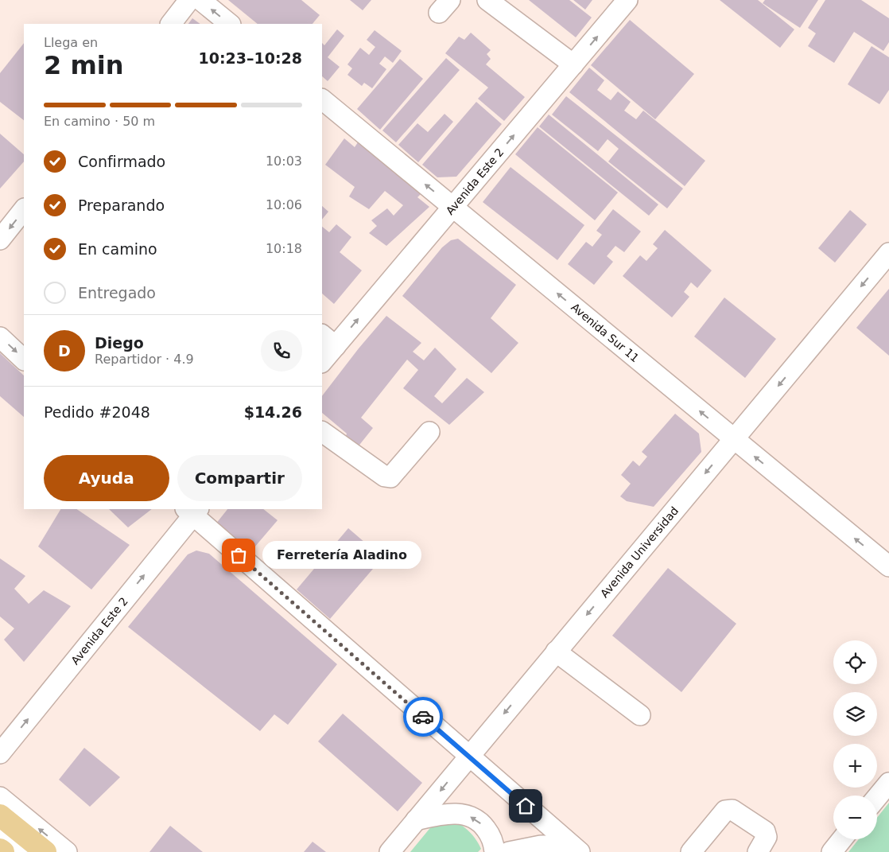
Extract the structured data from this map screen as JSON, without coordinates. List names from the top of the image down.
{
  "streets": {
    "street": ["Avenida Este 2", "Avenida Sur 11", "Avenida Universidad"]
  },
  "crossings": [
    ["Avenida Este 2", "Avenida Sur 11"],
    ["Avenida Sur 11", "Avenida Universidad"]
  ],
  "one_way": ["Avenida Este 2", "Avenida Sur 11", "Avenida Universidad"],
  "places": ["Ferretería Aladino"],
  "page": {
    "heading": ["2 min", "Llega en", "10:23–10:28"],
    "panel": [
      "Diego",
      "Repartidor · 4.9",
      "Pedido #2048",
      "$14.26"
    ],
    "bar": "En camino · 50 m",
    "list": [
      ["Confirmado", "10:03"],
      ["Preparando", "10:06"],
      ["En camino", "10:18"],
      "Entregado"
    ],
    "round": "D",
    "buttons": ["Ayuda", "Compartir"],
    "bubble": "Ferretería Aladino",
    "map_buttons": ["+", "−"]
  }
}
